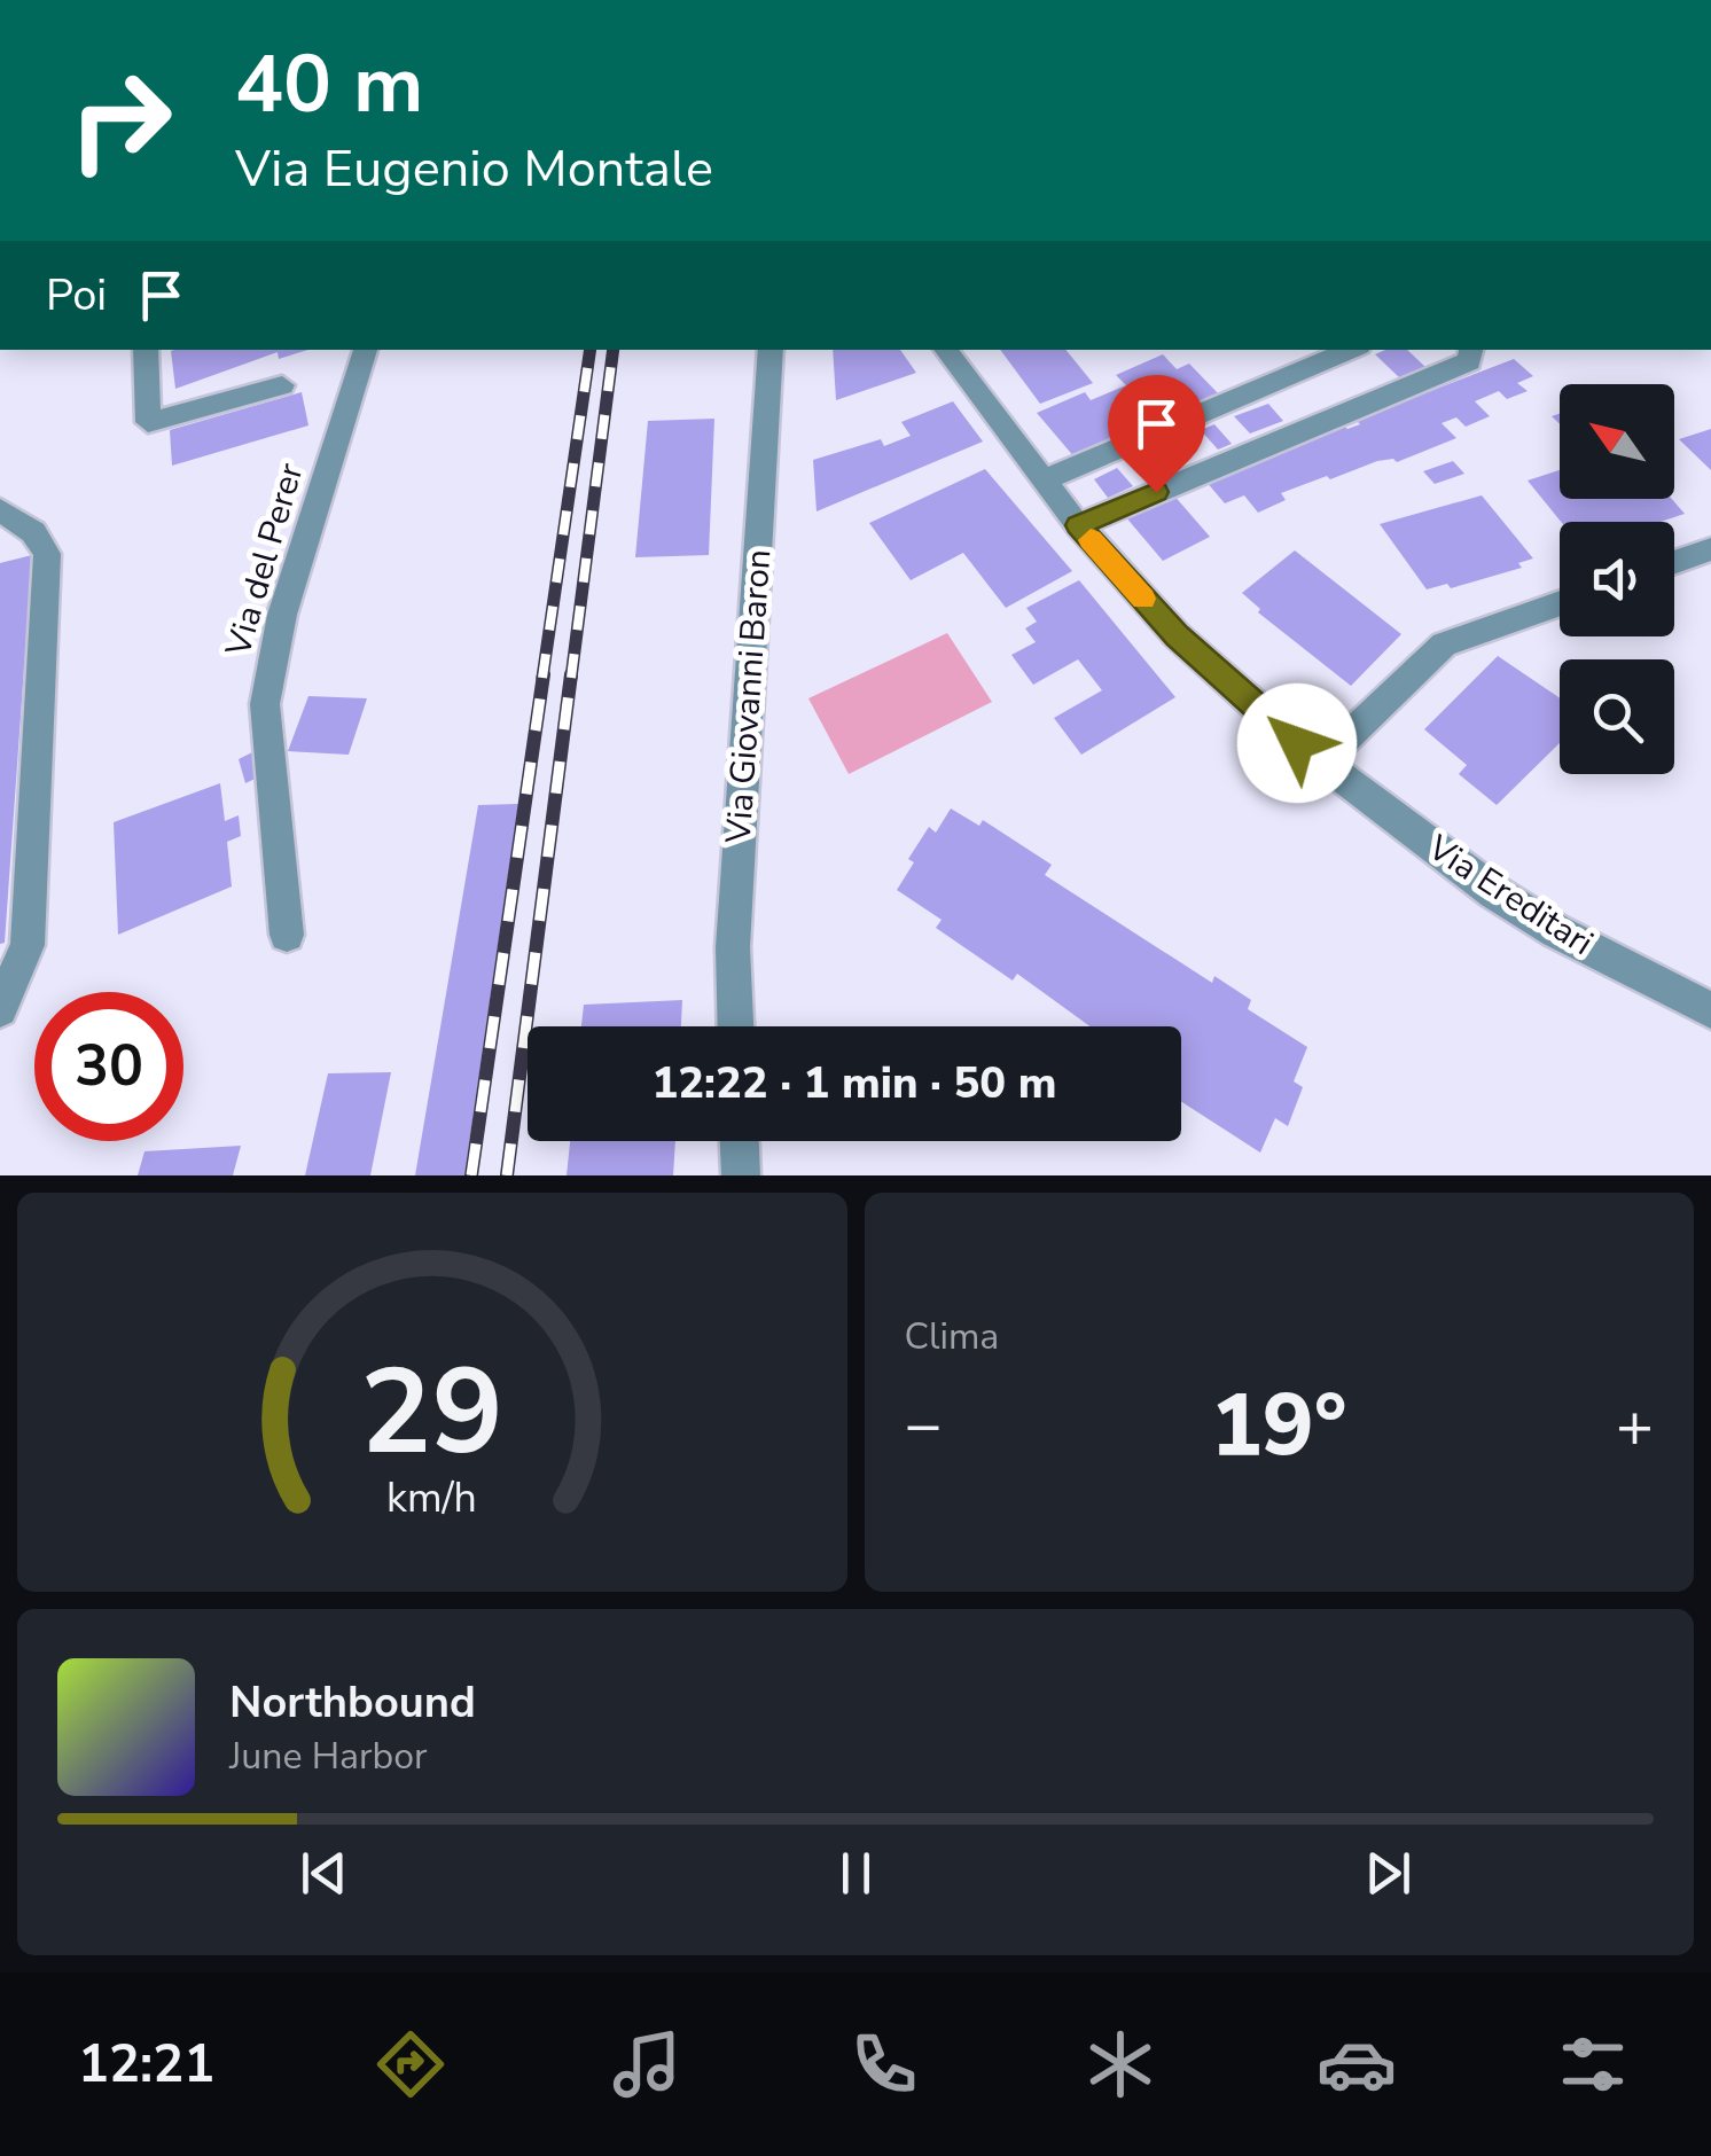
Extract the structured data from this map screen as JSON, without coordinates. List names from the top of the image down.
{
  "streets": {
    "street": ["Via del Perer", "Via Giovanni Baron", "Via Ereditari"]
  },
  "north": "top left",
  "page": {
    "turn": ["40 m", "Via Eugenio Montale"],
    "then": "Poi",
    "limit": "30",
    "trip": "12:22 · 1 min · 50 m",
    "tile": "Clima",
    "heat": ["−", "19°", "+"],
    "song": ["Northbound", "June Harbor"],
    "tabs": "12:21",
    "gauge": ["29", "km/h"]
  }
}
